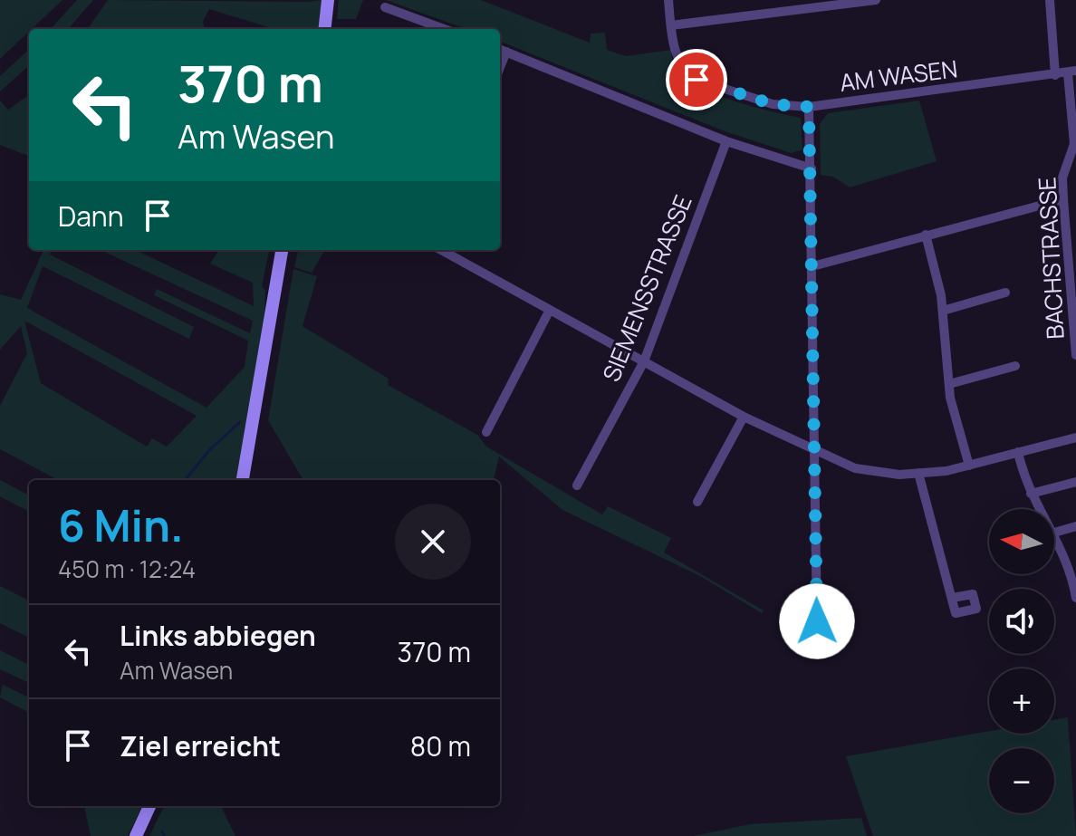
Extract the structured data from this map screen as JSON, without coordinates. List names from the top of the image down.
{
  "streets": {
    "street": ["AM WASEN", "BACHSTRASSE", "SIEMENSSTRASSE"]
  },
  "crossings": [
    ["AM WASEN", "BACHSTRASSE"]
  ],
  "north": "left",
  "page": {
    "turn": ["370 m", "Am Wasen"],
    "then": "Dann",
    "heading": ["6 Min.", "450 m · 12:24"],
    "map_buttons": ["+", "−"],
    "list": [
      {
        "name": "Links abbiegen",
        "note": "Am Wasen",
        "value": "370 m"
      },
      {
        "name": "Ziel erreicht",
        "value": "80 m"
      }
    ]
  }
}
